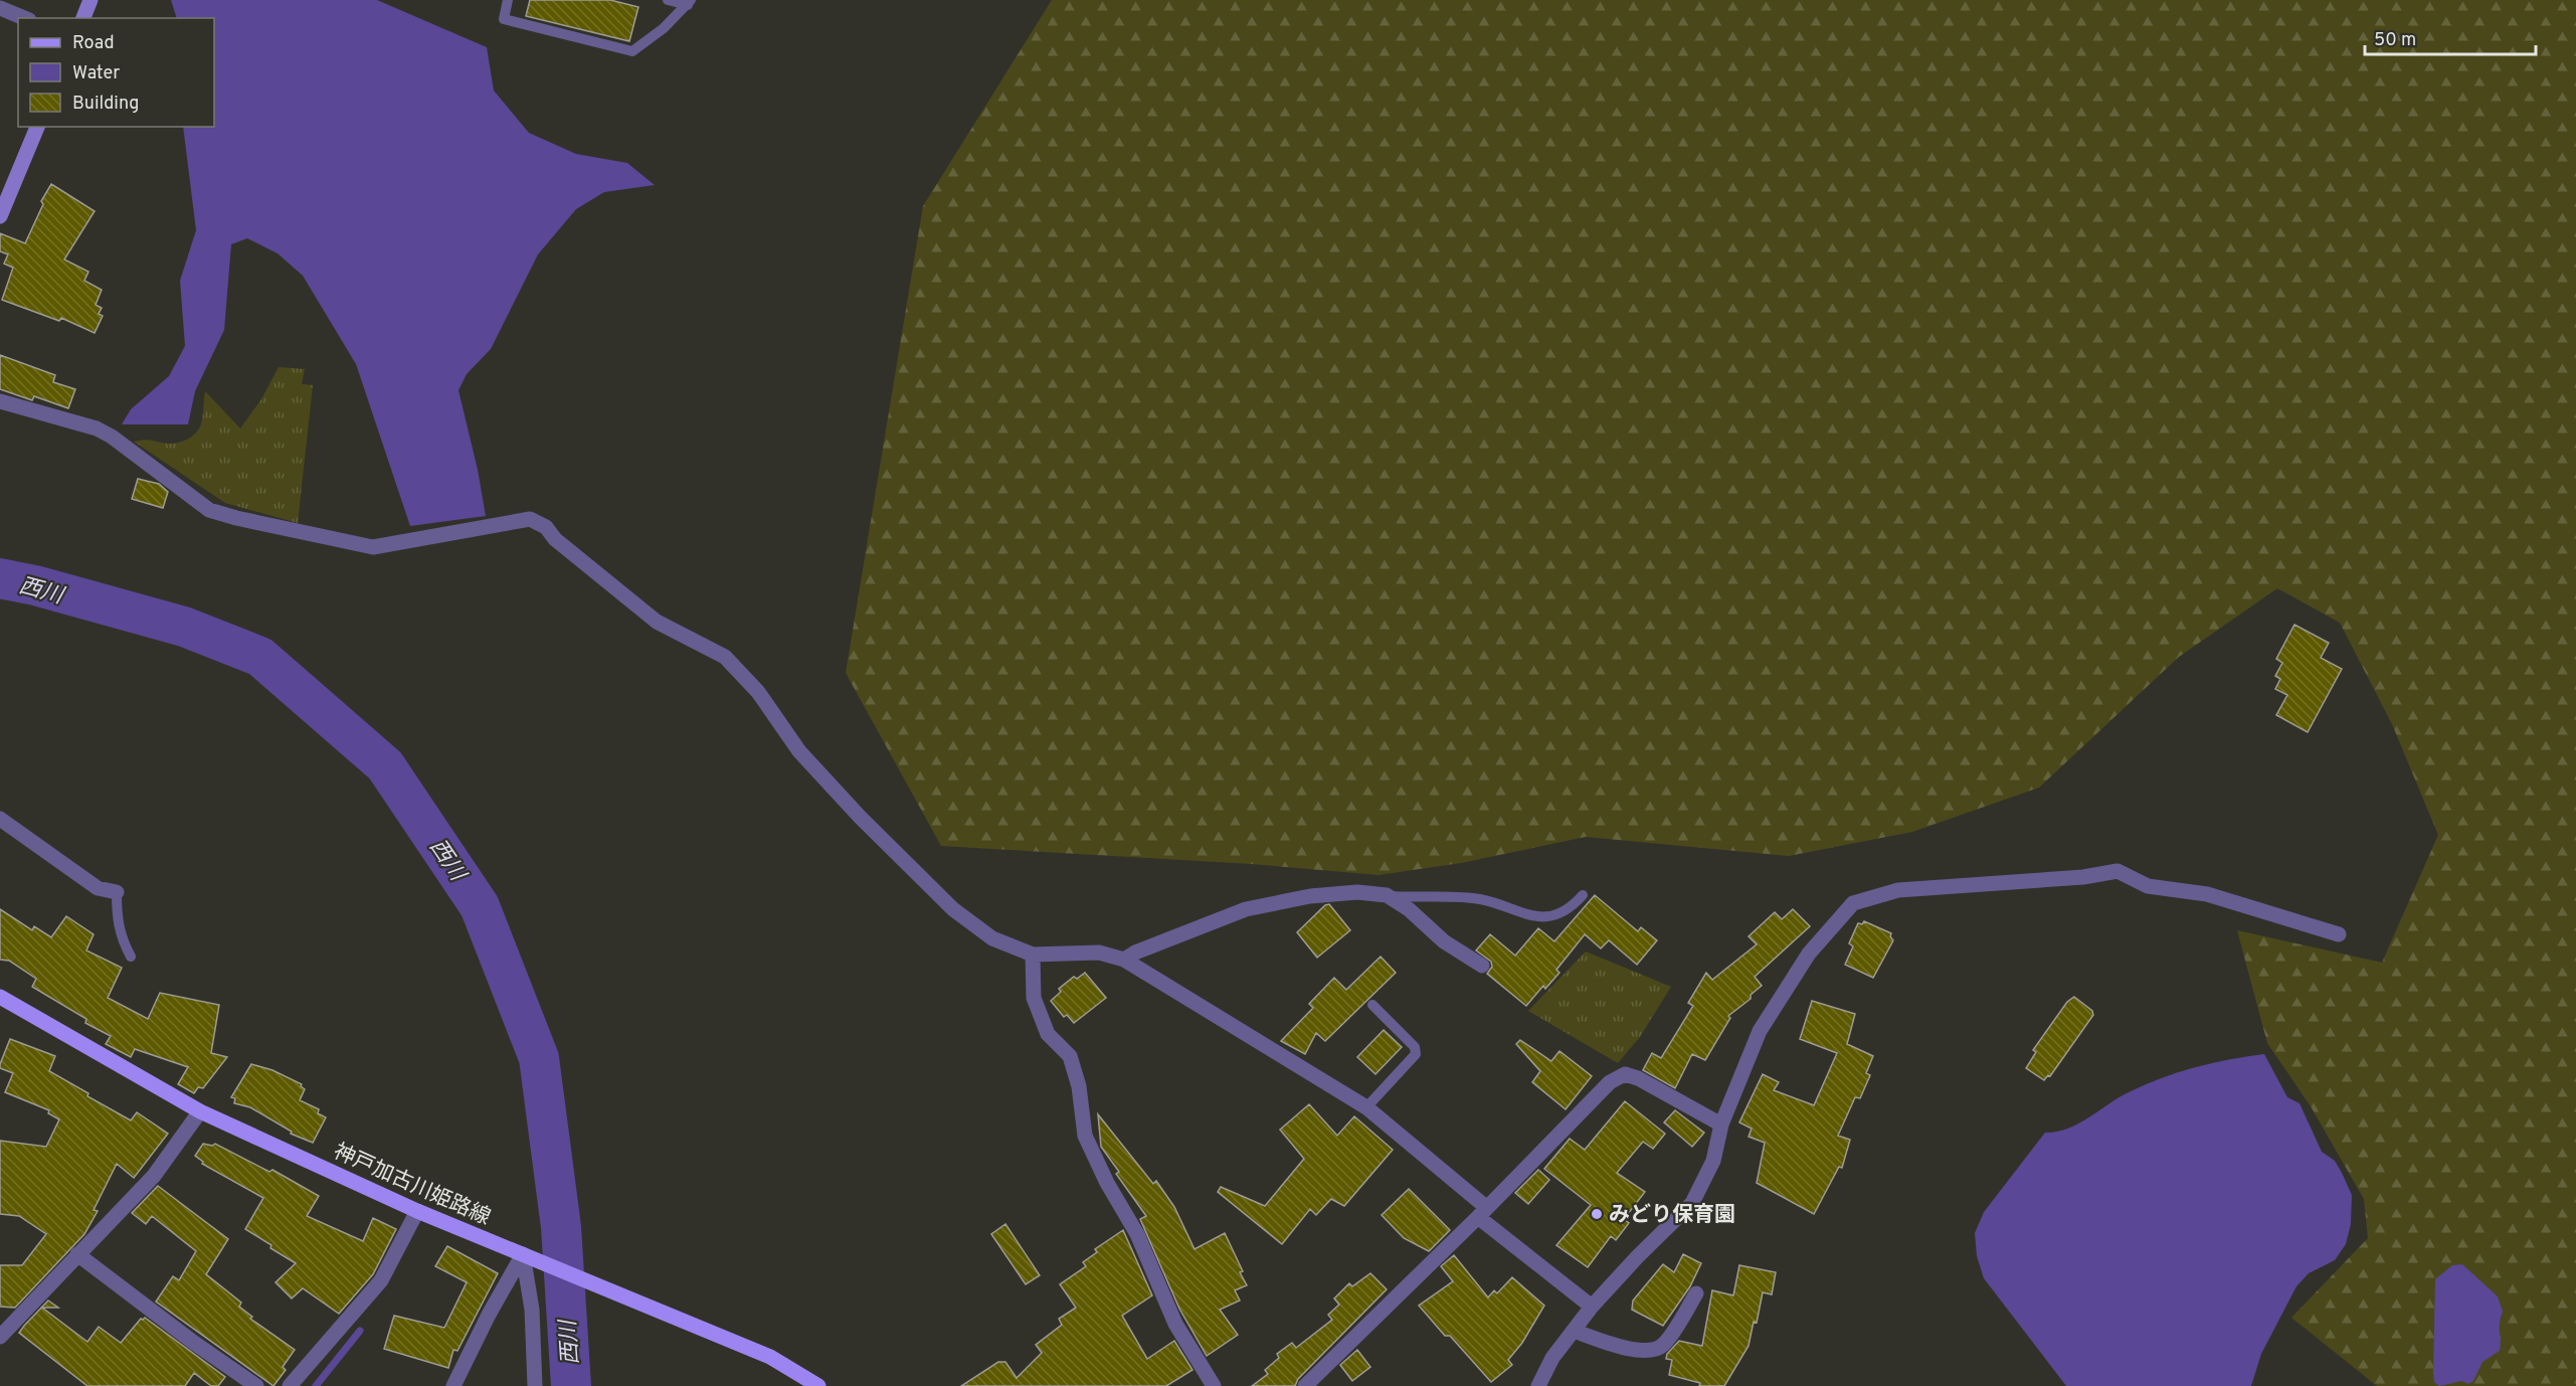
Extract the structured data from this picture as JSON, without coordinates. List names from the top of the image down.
{
  "streets": {
    "main road": ["神戸加古川姫路線"]
  },
  "water": ["西川"],
  "places": ["みどり保育園"],
  "legend": ["Road", "Water", "Building"],
  "scale_bar": "50 m"
}
